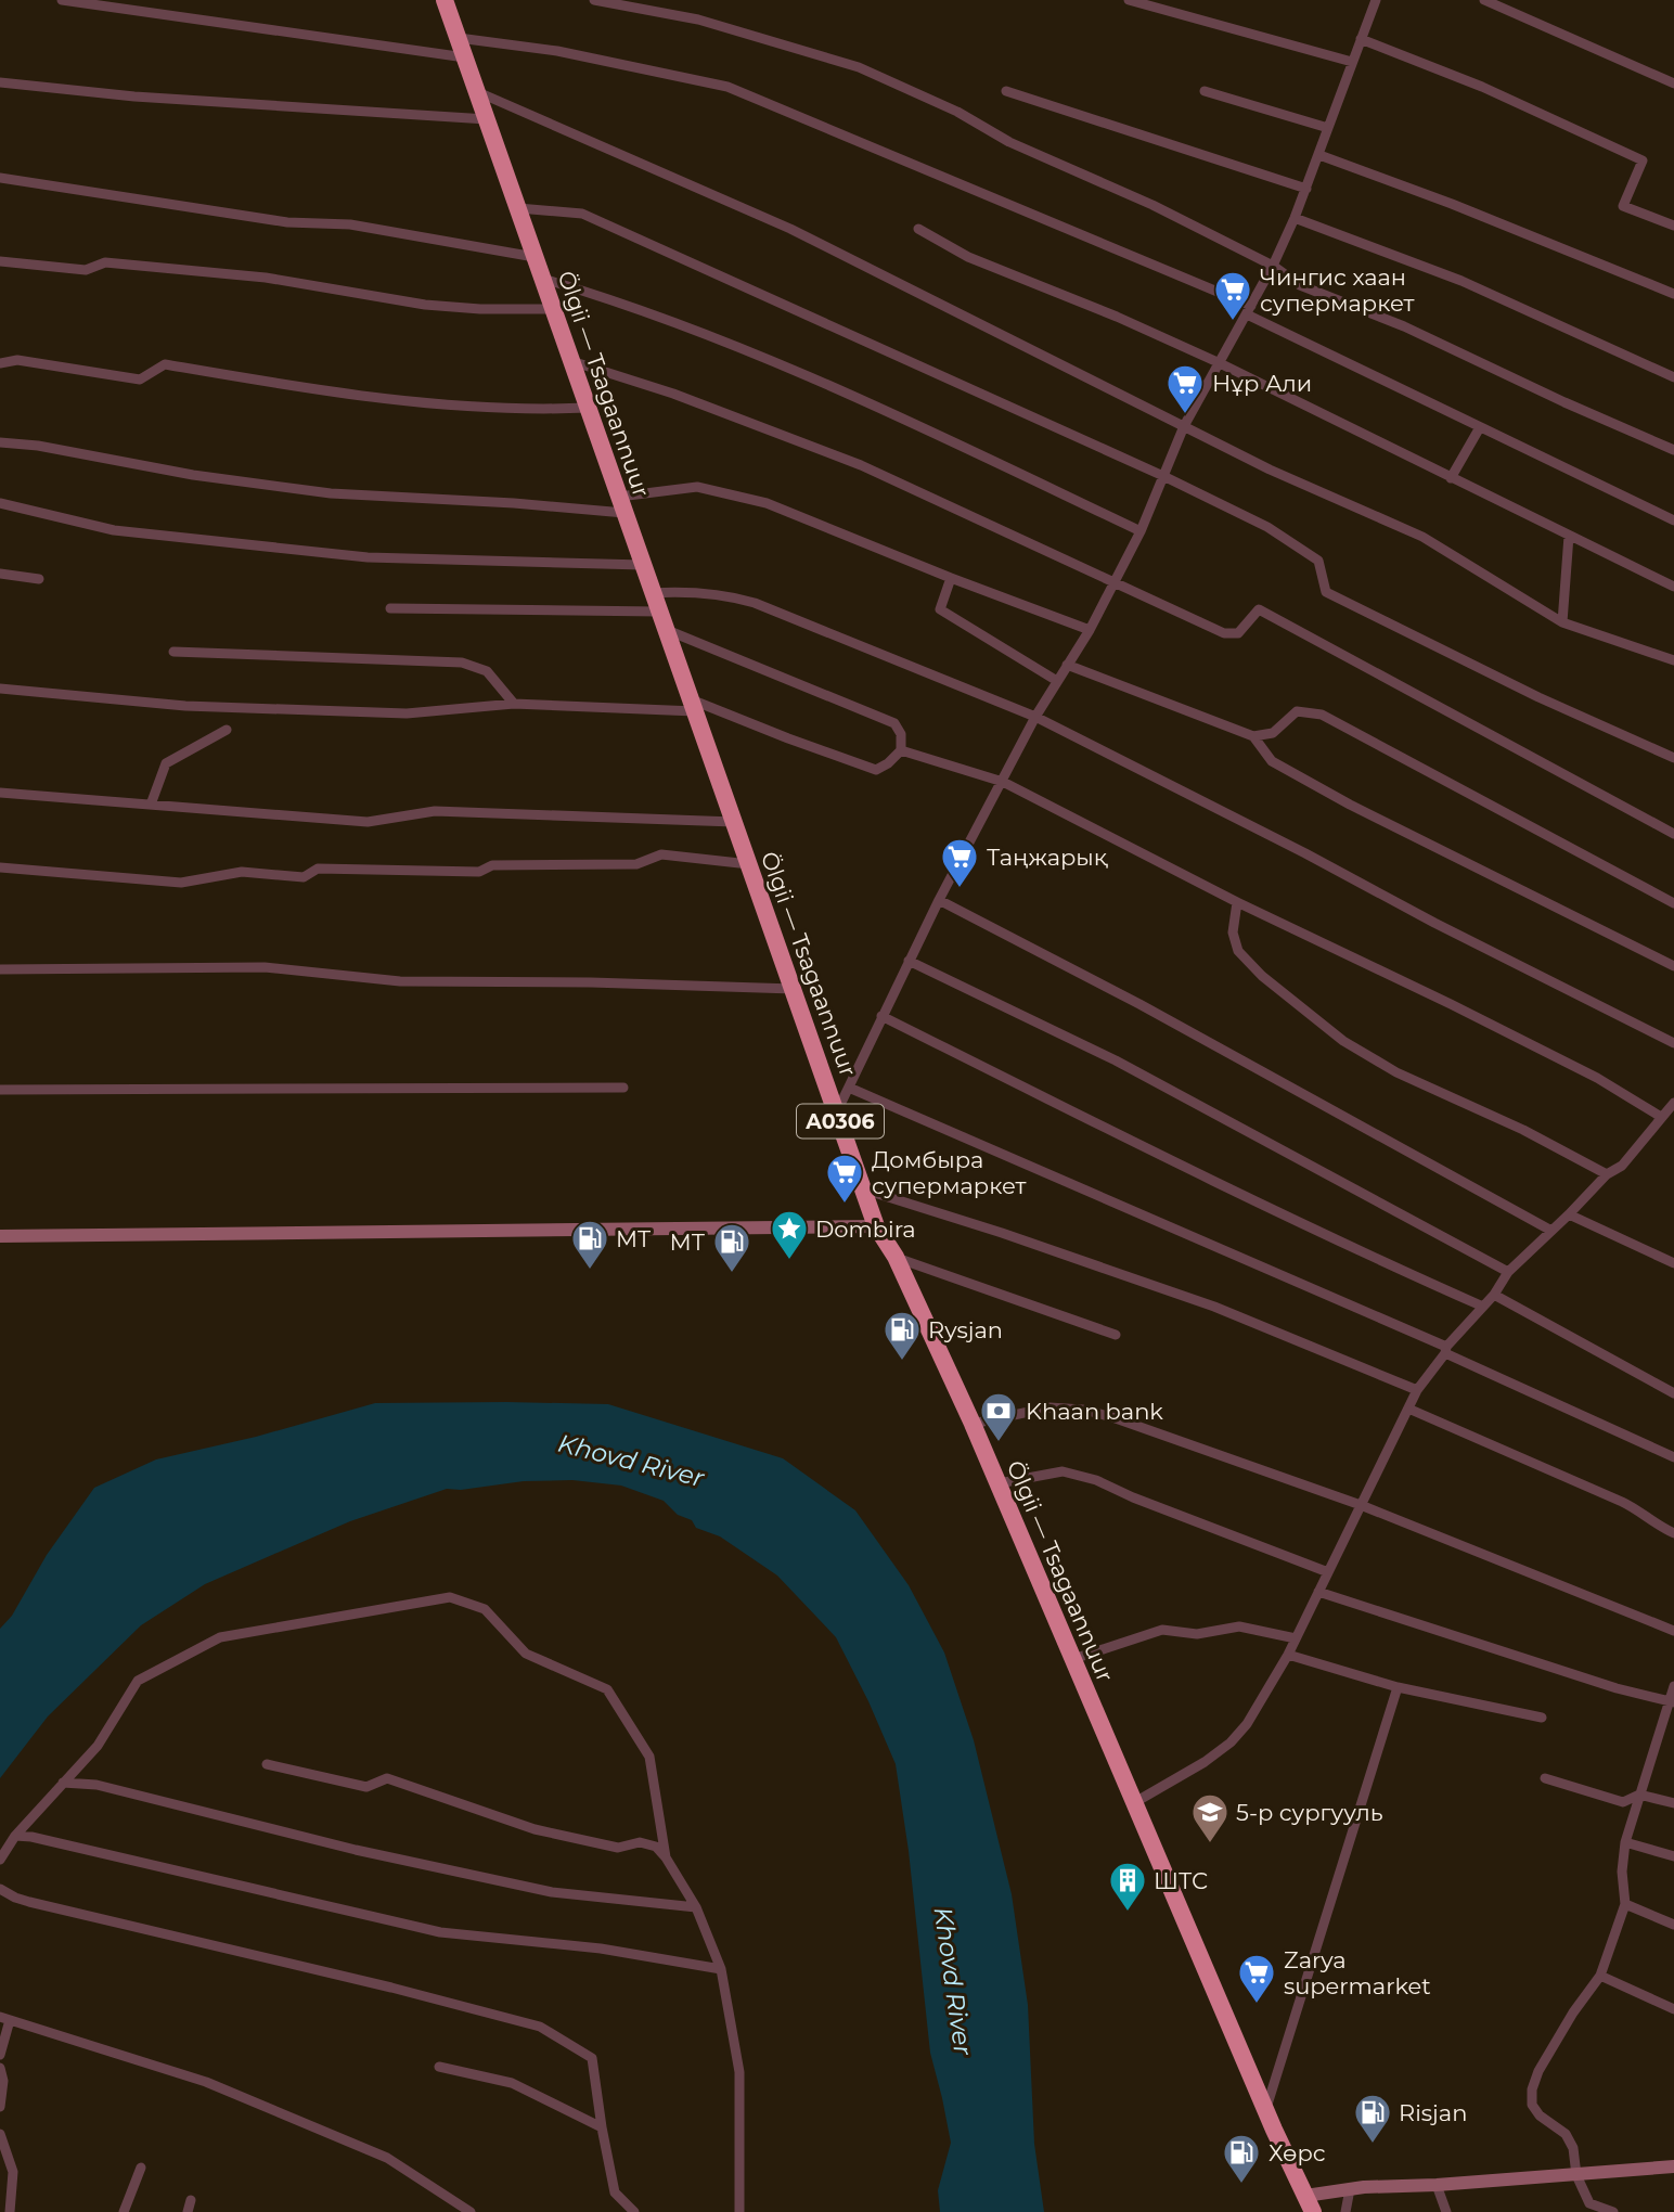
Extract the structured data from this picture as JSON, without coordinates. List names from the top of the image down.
{
  "streets": {
    "highway": ["Ölgii — Tsagaannuur", "A0306"]
  },
  "water": ["Khovd River"],
  "places": {
    "supermarket": [
      "Чингис хаан супермаркет",
      "Нұр Али",
      "Таңжарық",
      "Домбыра супермаркет",
      "Zarya supermarket"
    ],
    "place": ["Dombira"],
    "fuel station": [
      "MT",
      "МТ",
      "Rysjan",
      "Risjan",
      "Хөрс"
    ],
    "bank": ["Khaan bank"],
    "school or university": ["5-р сургууль"],
    "building": ["ШТС"]
  }
}
